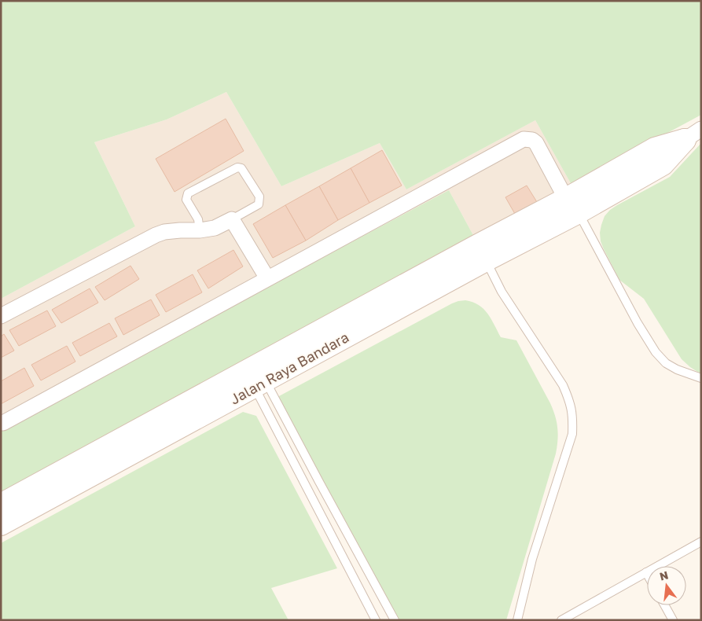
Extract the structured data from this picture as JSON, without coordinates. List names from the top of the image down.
{
  "streets": {
    "main road": ["Jalan Raya Bandara"]
  },
  "north": "top"
}
